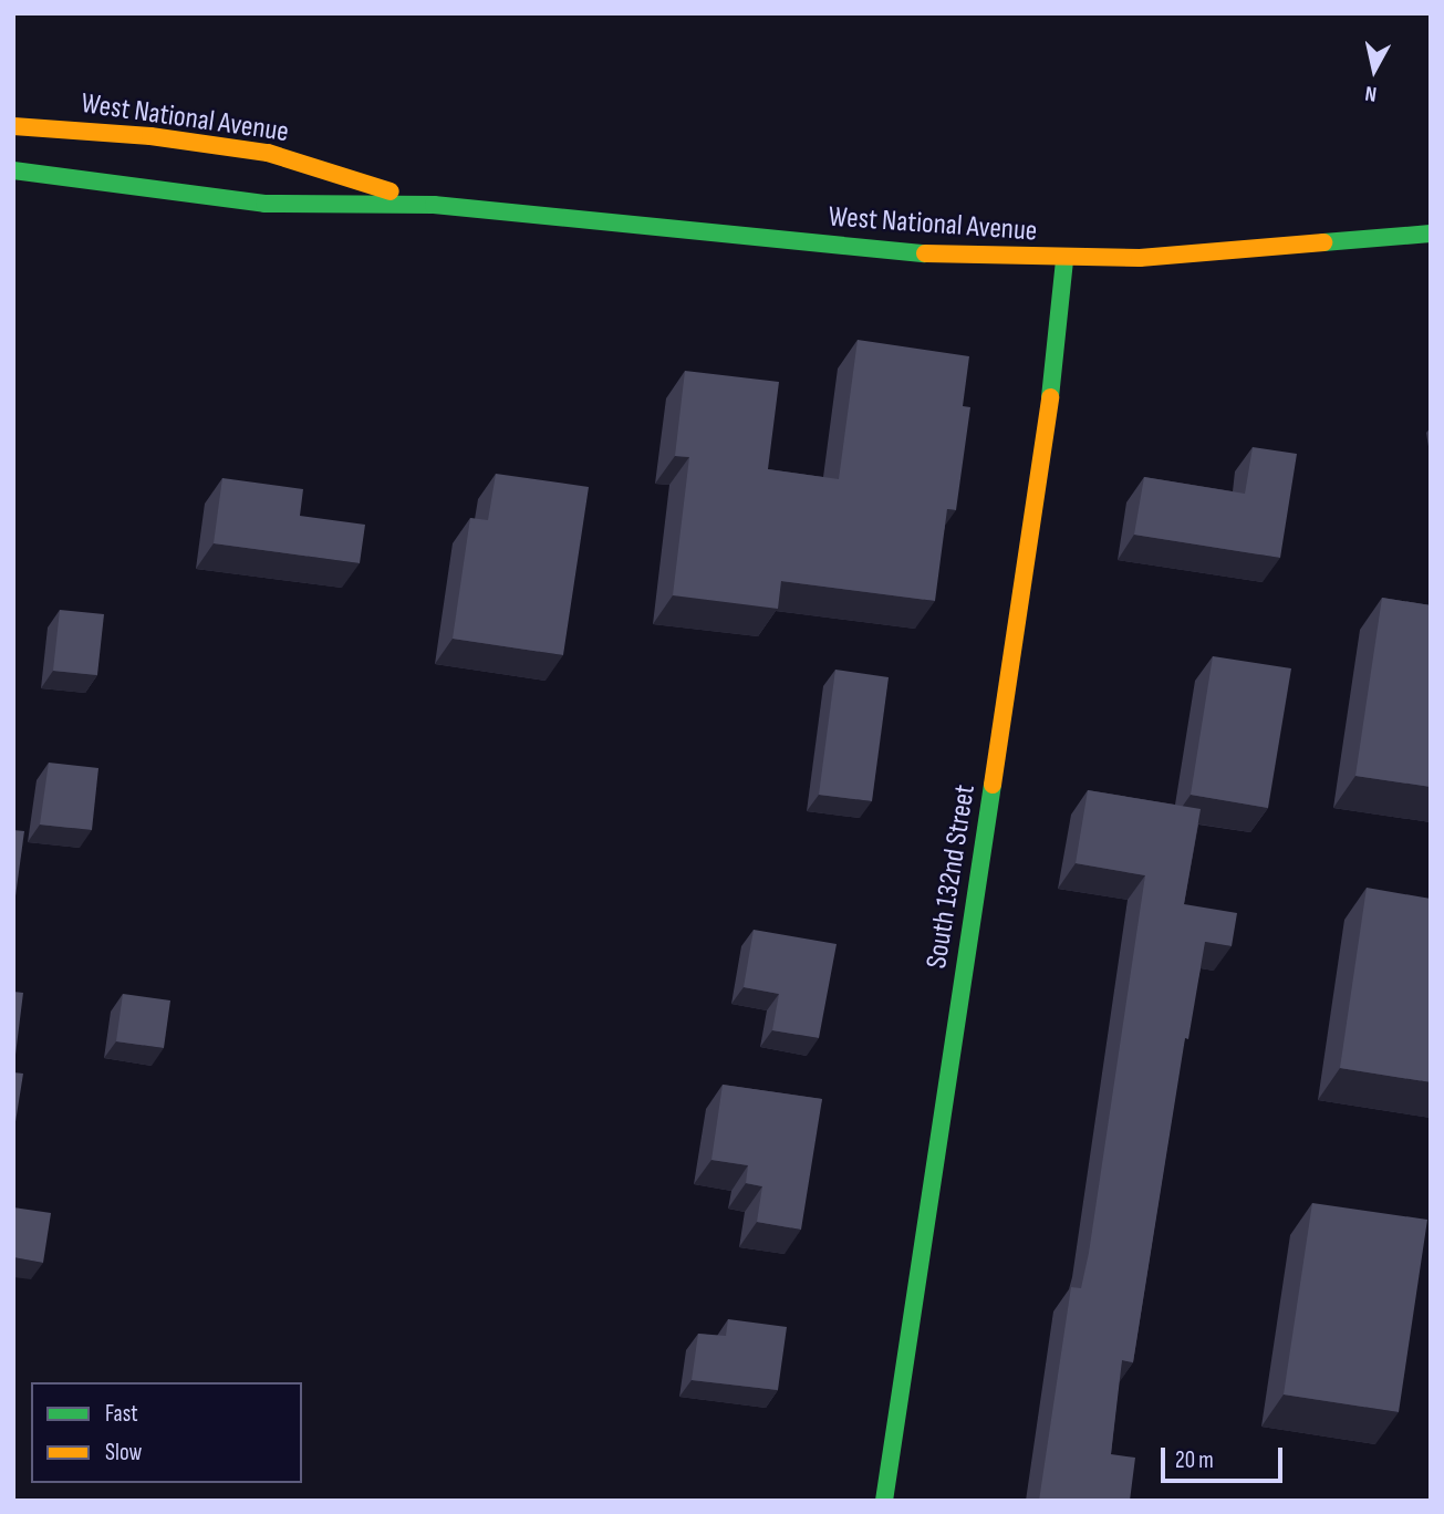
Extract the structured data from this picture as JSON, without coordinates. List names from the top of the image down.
{
  "streets": {
    "main road": ["West National Avenue", "South 132nd Street"]
  },
  "crossings": [
    ["West National Avenue", "South 132nd Street"]
  ],
  "legend": ["Fast", "Slow"],
  "scale_bar": "20 m",
  "north": "bottom"
}
